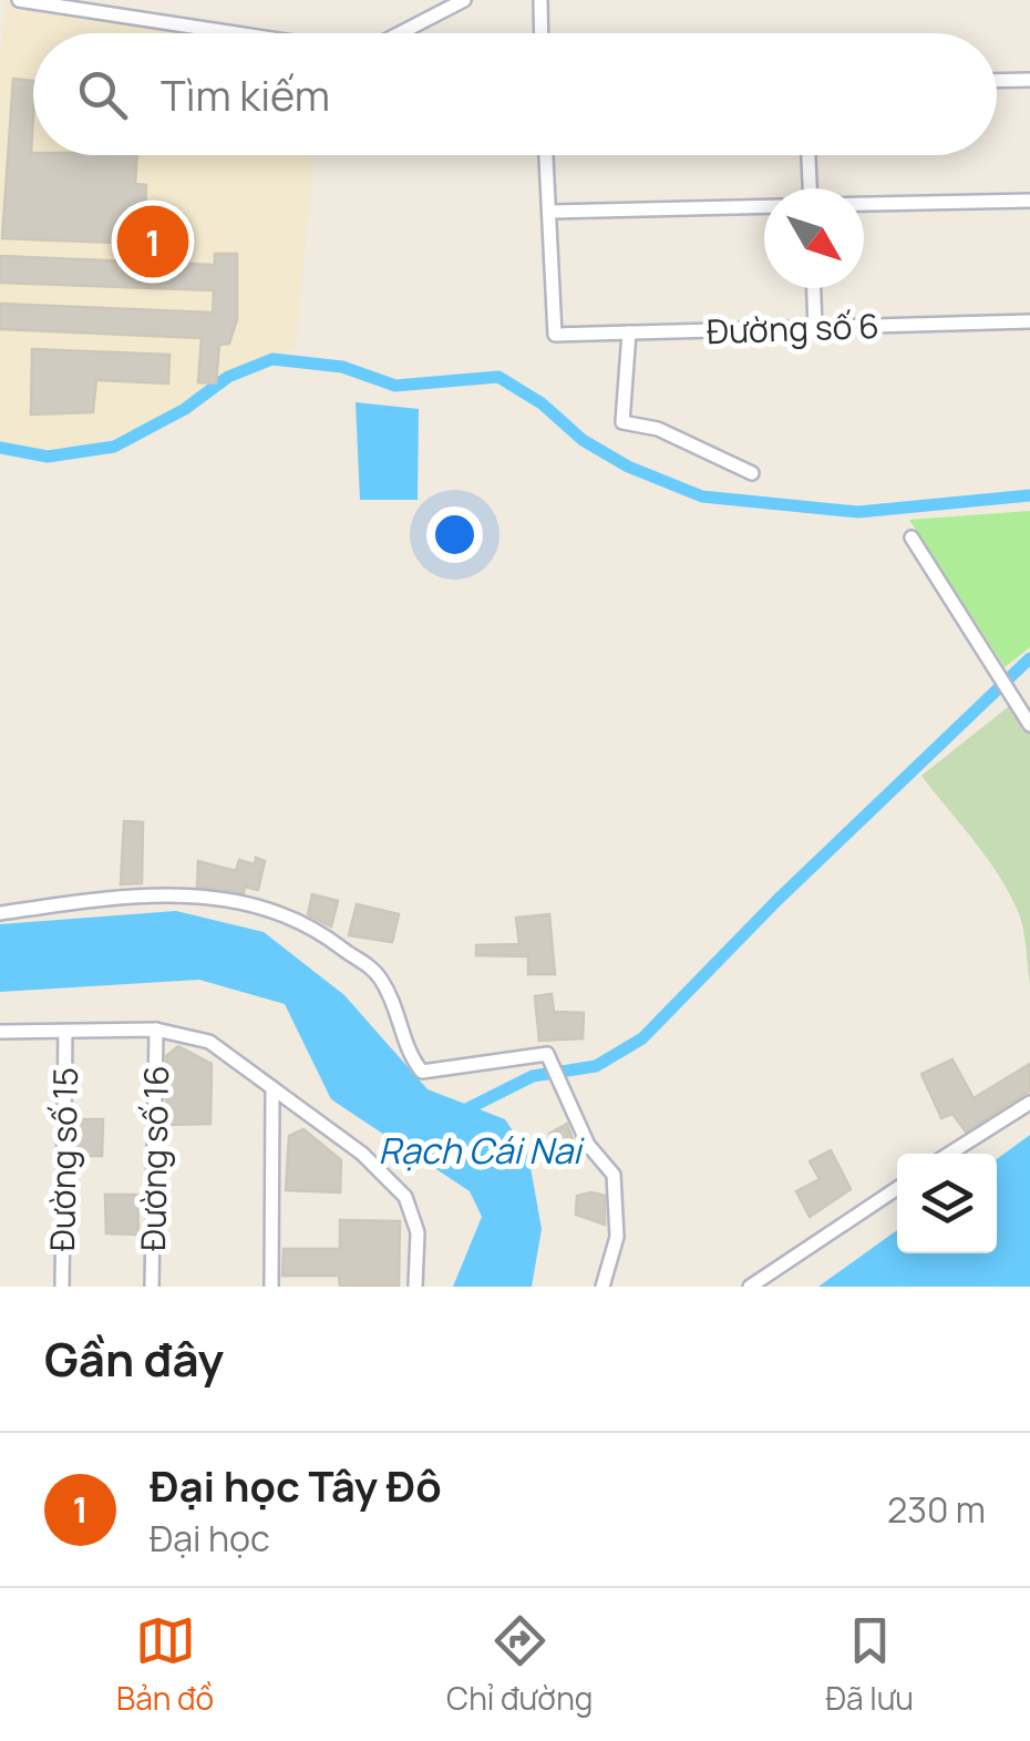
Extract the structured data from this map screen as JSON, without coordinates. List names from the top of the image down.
{
  "streets": {
    "street": ["Đường số 6", "Đường số 16", "Đường số 15"]
  },
  "water": ["Rạch Cái Nai"],
  "north": "bottom right",
  "page": {
    "search": "Tìm kiếm",
    "pins": "1",
    "heading": "Gần đây",
    "list": [
      {
        "mark": "1",
        "name": "Đại học Tây Đô",
        "note": "Đại học",
        "value": "230 m"
      }
    ],
    "nav": ["Bản đồ", "Chỉ đường", "Đã lưu"]
  }
}
